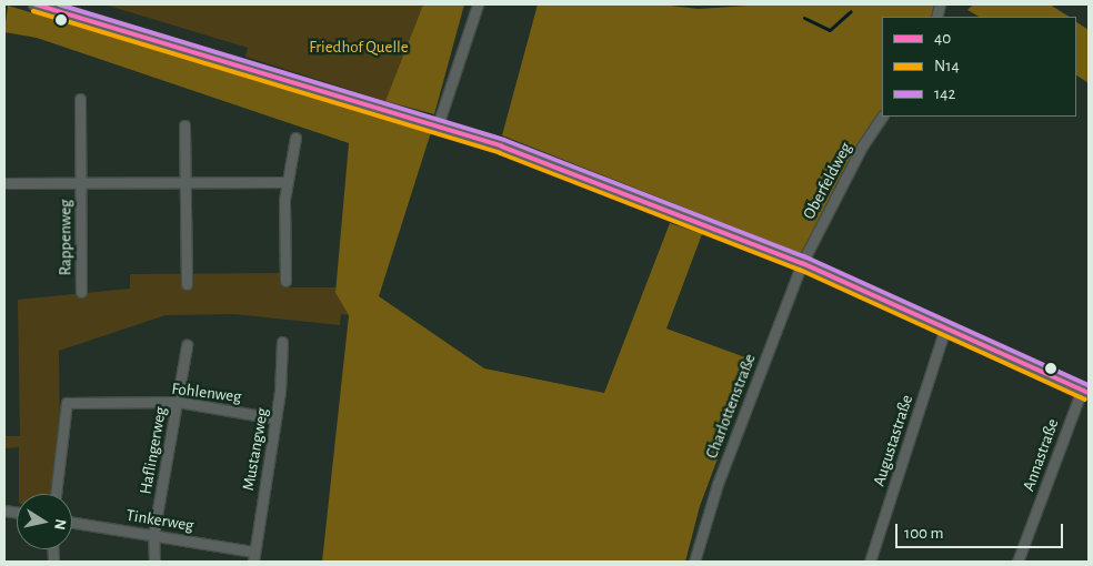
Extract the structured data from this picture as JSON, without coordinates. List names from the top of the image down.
{
  "streets": {
    "street": [
      "Oberfeldweg",
      "Rappenweg",
      "Fohlenweg",
      "Charlottenstraße",
      "Augustastraße",
      "Mustangweg",
      "Haflingerweg",
      "Annastraße",
      "Tinkerweg"
    ]
  },
  "crossings": [
    ["Oberfeldweg", "Charlottenstraße"],
    ["Fohlenweg", "Mustangweg"],
    ["Fohlenweg", "Haflingerweg"],
    ["Mustangweg", "Tinkerweg"],
    ["Haflingerweg", "Tinkerweg"]
  ],
  "parks": ["Friedhof Quelle"],
  "lines": ["transit line 40", "transit line 142", "transit line N14"],
  "legend": ["40", "N14", "142"],
  "scale_bar": "100 m",
  "north": "right"
}
